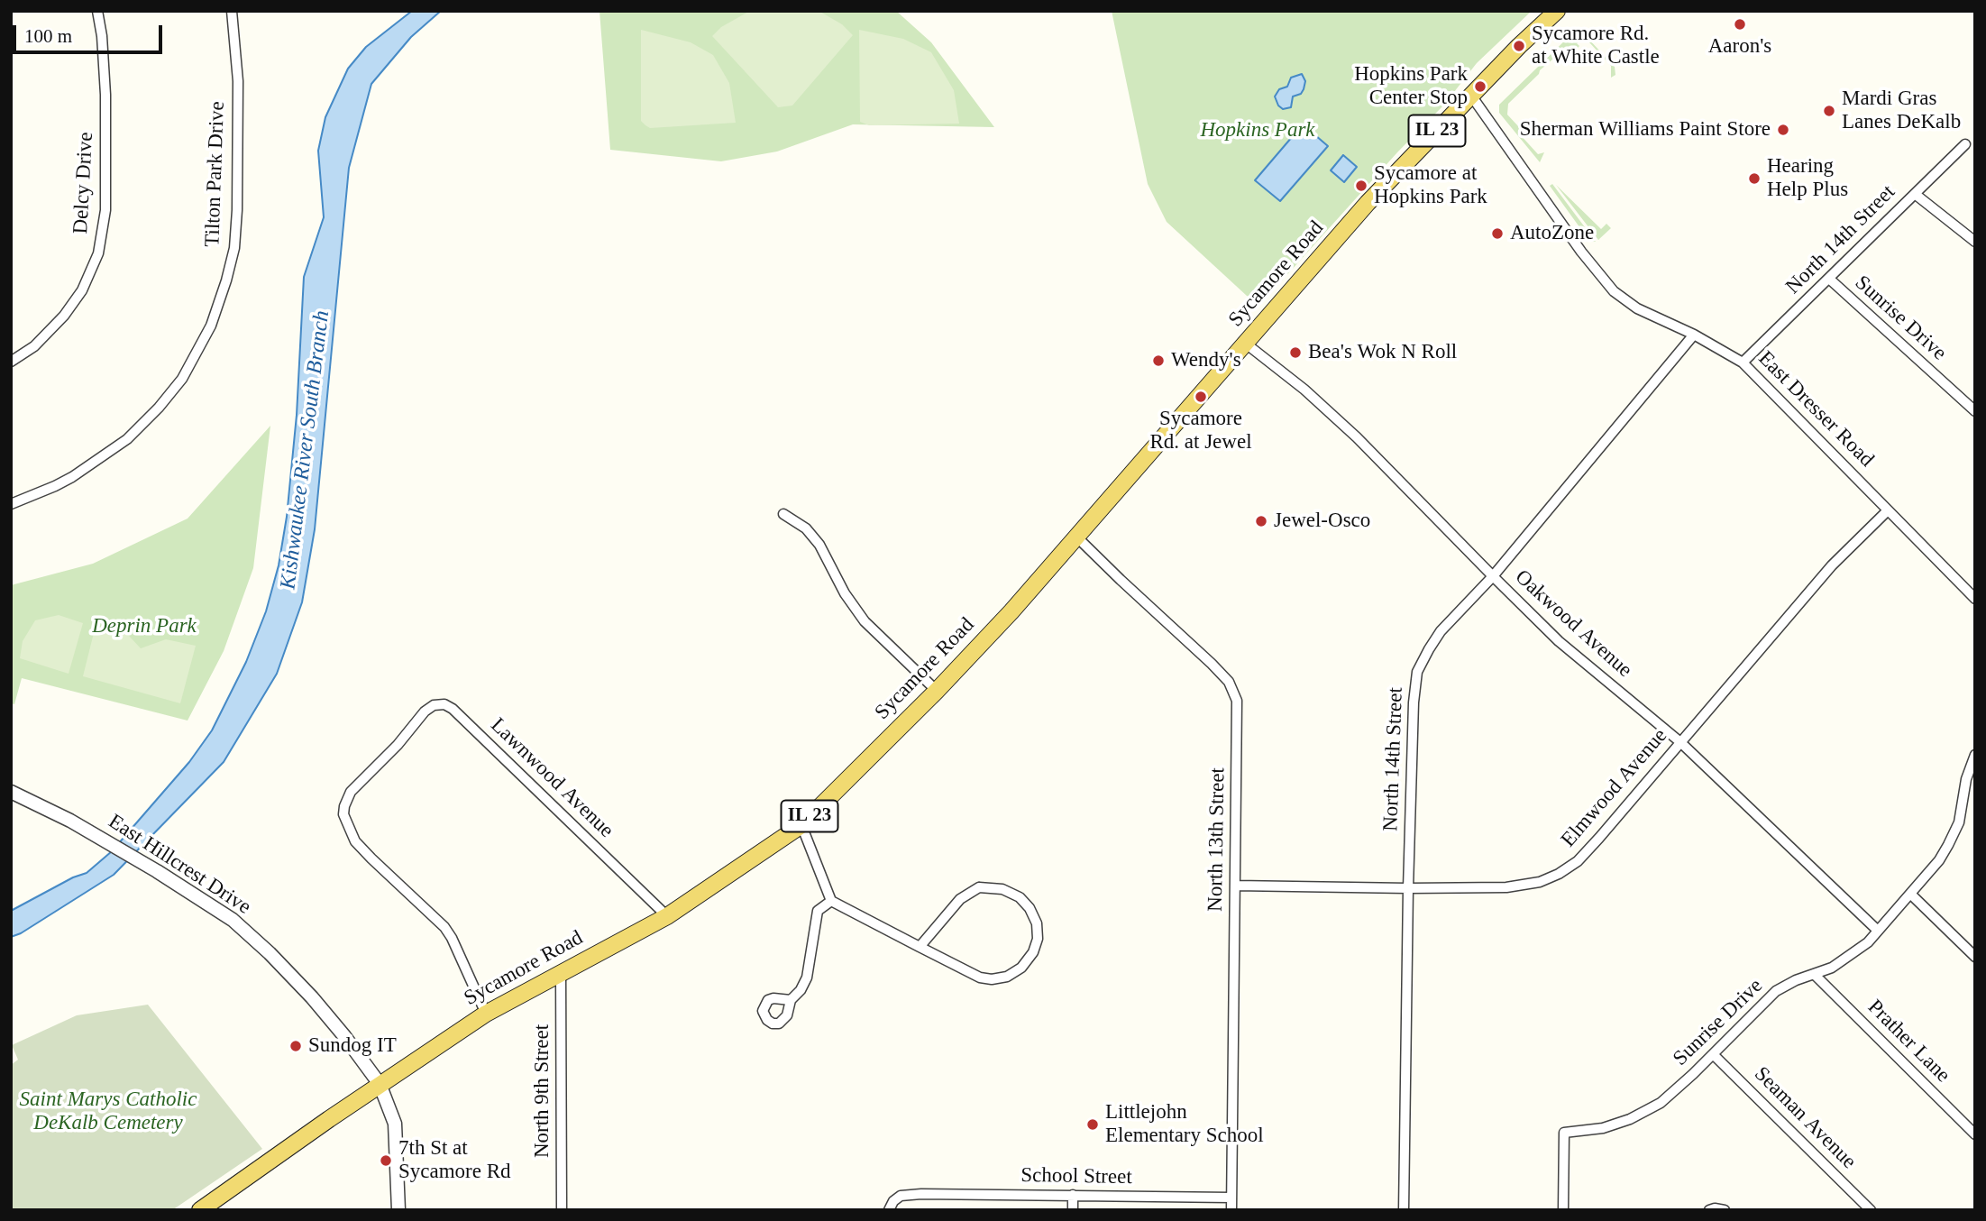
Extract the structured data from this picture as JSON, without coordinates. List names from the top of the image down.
{
  "streets": {
    "main road": ["IL 23", "Sycamore Road"],
    "street": [
      "Tilton Park Drive",
      "Delcy Drive",
      "North 14th Street",
      "Sunrise Drive",
      "East Dresser Road",
      "Oakwood Avenue",
      "Lawnwood Avenue",
      "Elmwood Avenue",
      "North 13th Street",
      "East Hillcrest Drive",
      "Prather Lane",
      "North 9th Street",
      "Seaman Avenue",
      "School Street"
    ]
  },
  "crossings": [
    ["North 14th Street", "Sunrise Drive"],
    ["North 14th Street", "East Dresser Road"],
    ["North 14th Street", "Oakwood Avenue"],
    ["North 14th Street", "Elmwood Avenue"],
    ["Sycamore Road", "East Dresser Road"],
    ["Sycamore Road", "Oakwood Avenue"],
    ["Sycamore Road", "Lawnwood Avenue"],
    ["Sycamore Road", "North 13th Street"],
    ["Sycamore Road", "East Hillcrest Drive"],
    ["Sycamore Road", "North 9th Street"],
    ["Sunrise Drive", "Oakwood Avenue"],
    ["Sunrise Drive", "Prather Lane"],
    ["Sunrise Drive", "Seaman Avenue"],
    ["East Dresser Road", "Elmwood Avenue"],
    ["Oakwood Avenue", "Elmwood Avenue"],
    ["Elmwood Avenue", "North 13th Street"],
    ["North 13th Street", "School Street"]
  ],
  "water": ["Kishwaukee River South Branch"],
  "parks": ["Hopkins Park", "Deprin Park", "Saint Marys Catholic DeKalb Cemetery"],
  "places": [
    "Aaron's",
    "Sycamore Rd. at White Castle",
    "Hopkins Park Center Stop",
    "Mardi Gras Lanes DeKalb",
    "Sherman Williams Paint Store",
    "Hearing Help Plus",
    "Sycamore at Hopkins Park",
    "AutoZone",
    "Bea's Wok N Roll",
    "Wendy's",
    "Sycamore Rd. at Jewel",
    "Jewel-Osco",
    "Sundog IT",
    "Littlejohn Elementary School",
    "7th St at Sycamore Rd"
  ],
  "scale_bar": "100 m"
}
